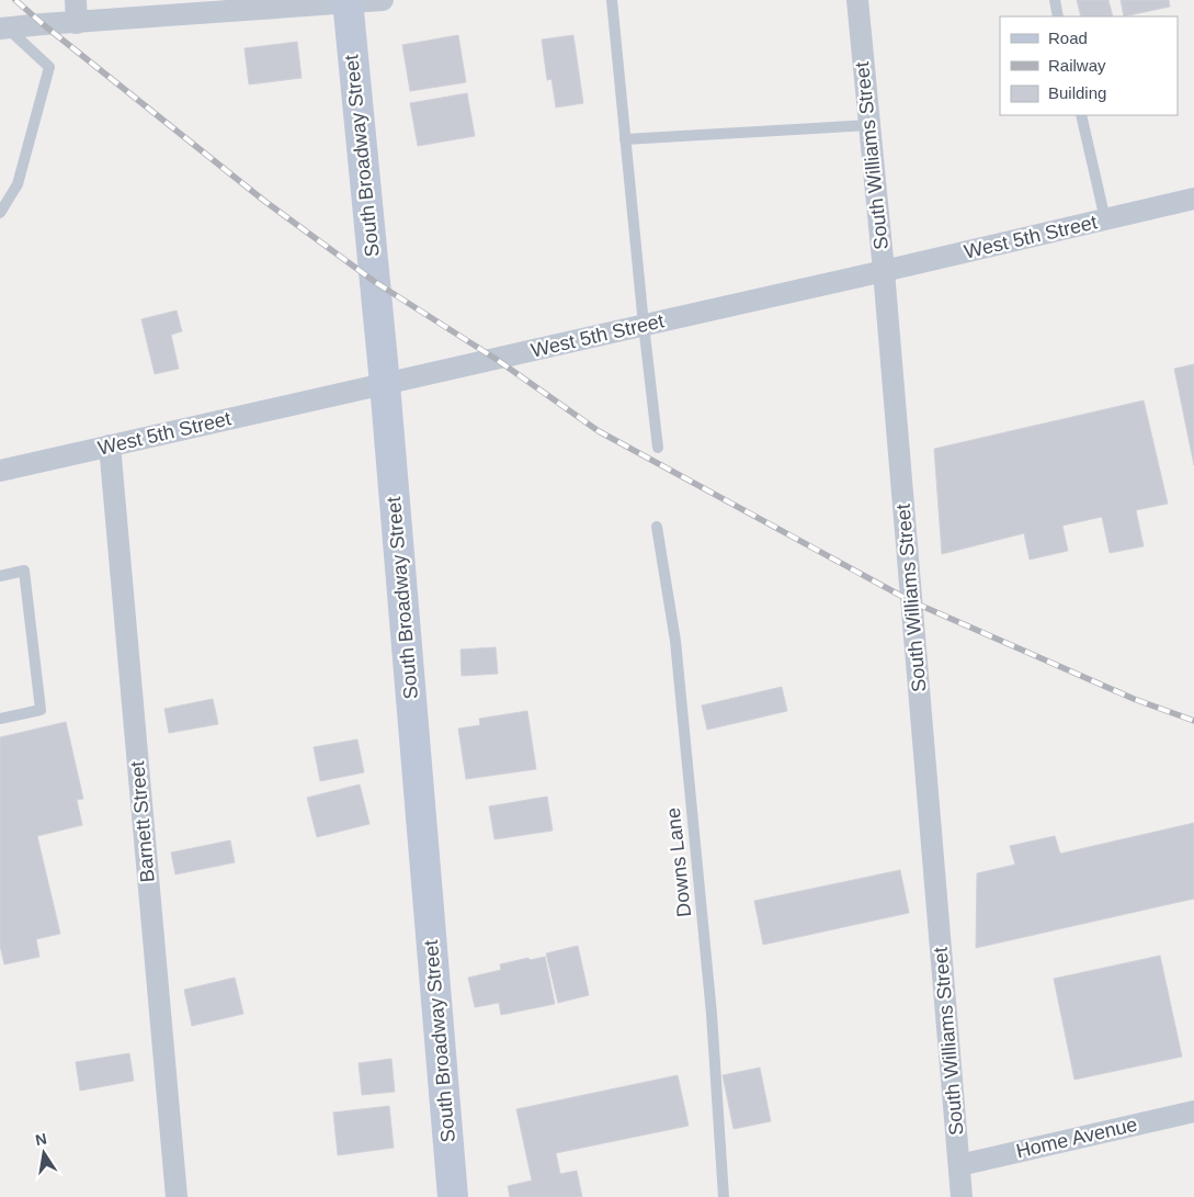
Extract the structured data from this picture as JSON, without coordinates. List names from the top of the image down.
{
  "streets": {
    "street": [
      "South Broadway Street",
      "South Williams Street",
      "West 5th Street",
      "Barnett Street",
      "Home Avenue"
    ],
    "lane": ["Downs Lane"]
  },
  "crossings": [
    ["South Broadway Street", "West 5th Street"],
    ["South Williams Street", "West 5th Street"],
    ["South Williams Street", "Home Avenue"],
    ["West 5th Street", "Barnett Street"]
  ],
  "legend": ["Road", "Railway", "Building"],
  "north": "top"
}
